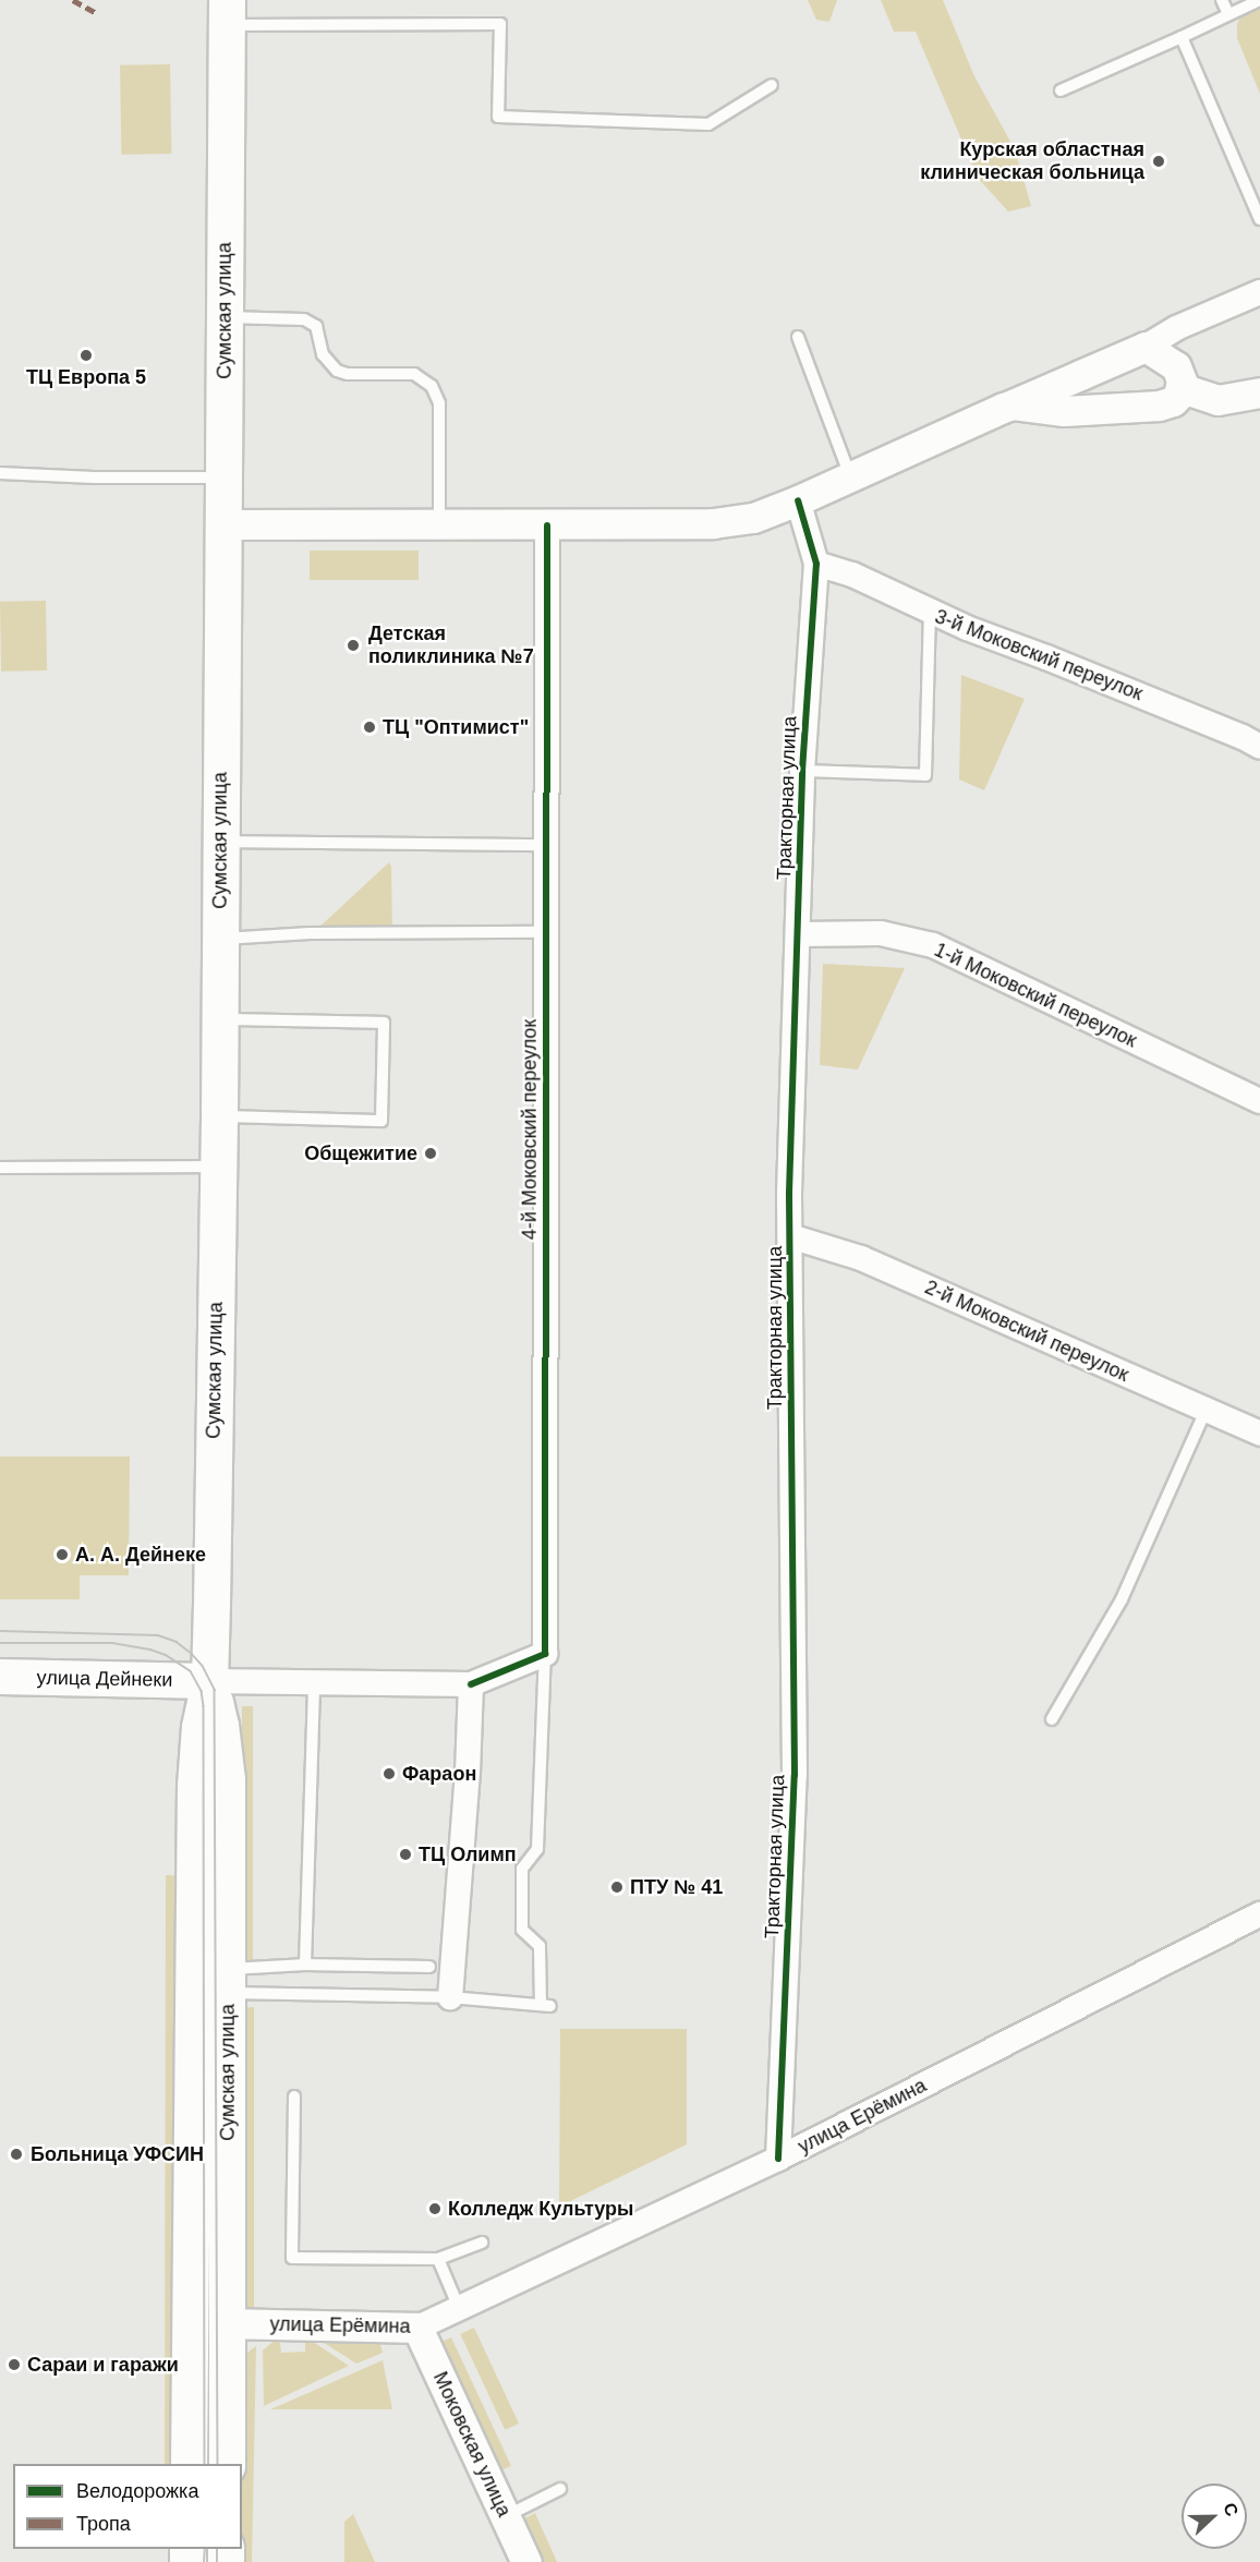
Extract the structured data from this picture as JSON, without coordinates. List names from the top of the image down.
{
  "streets": {
    "main road": ["Сумская улица", "улица Дейнеки"],
    "street": [
      "3-й Моковский переулок",
      "Тракторная улица",
      "1-й Моковский переулок",
      "4-й Моковский переулок",
      "2-й Моковский переулок",
      "улица Ерёмина",
      "Моковская улица"
    ]
  },
  "crossings": [
    ["Сумская улица", "улица Дейнеки"],
    ["Сумская улица", "улица Ерёмина"],
    ["3-й Моковский переулок", "Тракторная улица"],
    ["Тракторная улица", "1-й Моковский переулок"],
    ["Тракторная улица", "2-й Моковский переулок"],
    ["Тракторная улица", "улица Ерёмина"],
    ["улица Ерёмина", "Моковская улица"]
  ],
  "places": [
    "Курская областная клиническая больница",
    "ТЦ Европа 5",
    "Детская поликлиника №7",
    "ТЦ \"Оптимист\"",
    "Общежитие",
    "А. А. Дейнеке",
    "Фараон",
    "ТЦ Олимп",
    "ПТУ № 41",
    "Больница УФСИН",
    "Колледж Культуры",
    "Сараи и гаражи"
  ],
  "legend": ["Велодорожка", "Тропа"],
  "north": "right"
}
